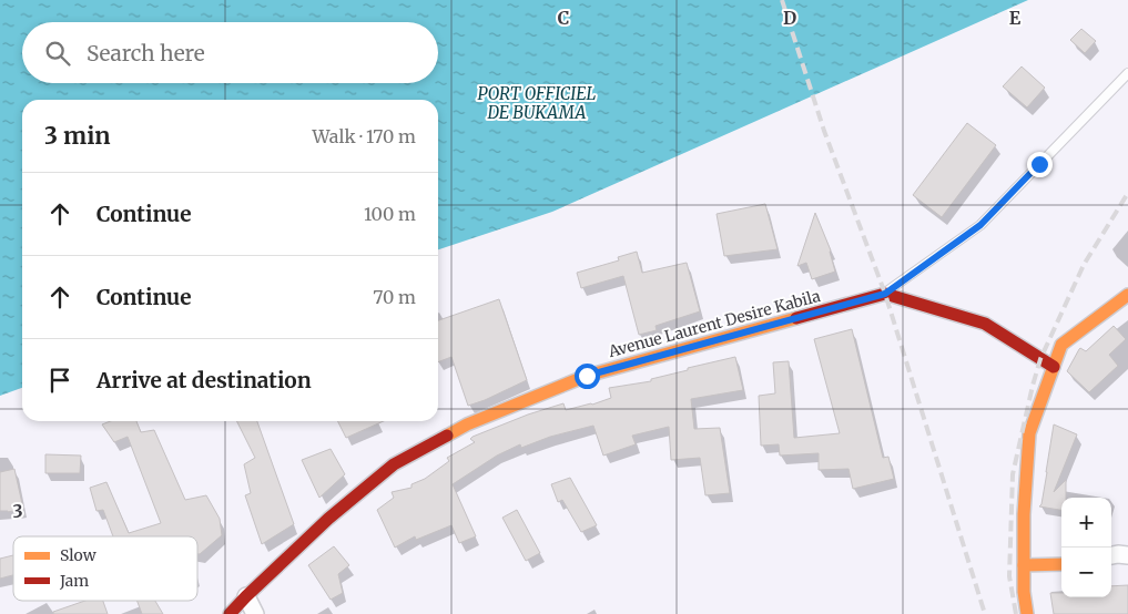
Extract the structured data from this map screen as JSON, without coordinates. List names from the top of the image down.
{
  "streets": {
    "main road": ["Avenue Laurent Desire Kabila"]
  },
  "water": ["PORT OFFICIEL DE BUKAMA"],
  "legend": ["Slow", "Jam"],
  "page": {
    "search": "Search here",
    "heading": ["3 min", "Walk · 170 m"],
    "list": [
      ["Continue", "100 m"],
      ["Continue", "70 m"],
      "Arrive at destination"
    ],
    "map_buttons": ["+", "−"]
  },
  "grid": {
    "columns": ["C", "D", "E"],
    "rows": ["3"]
  }
}
